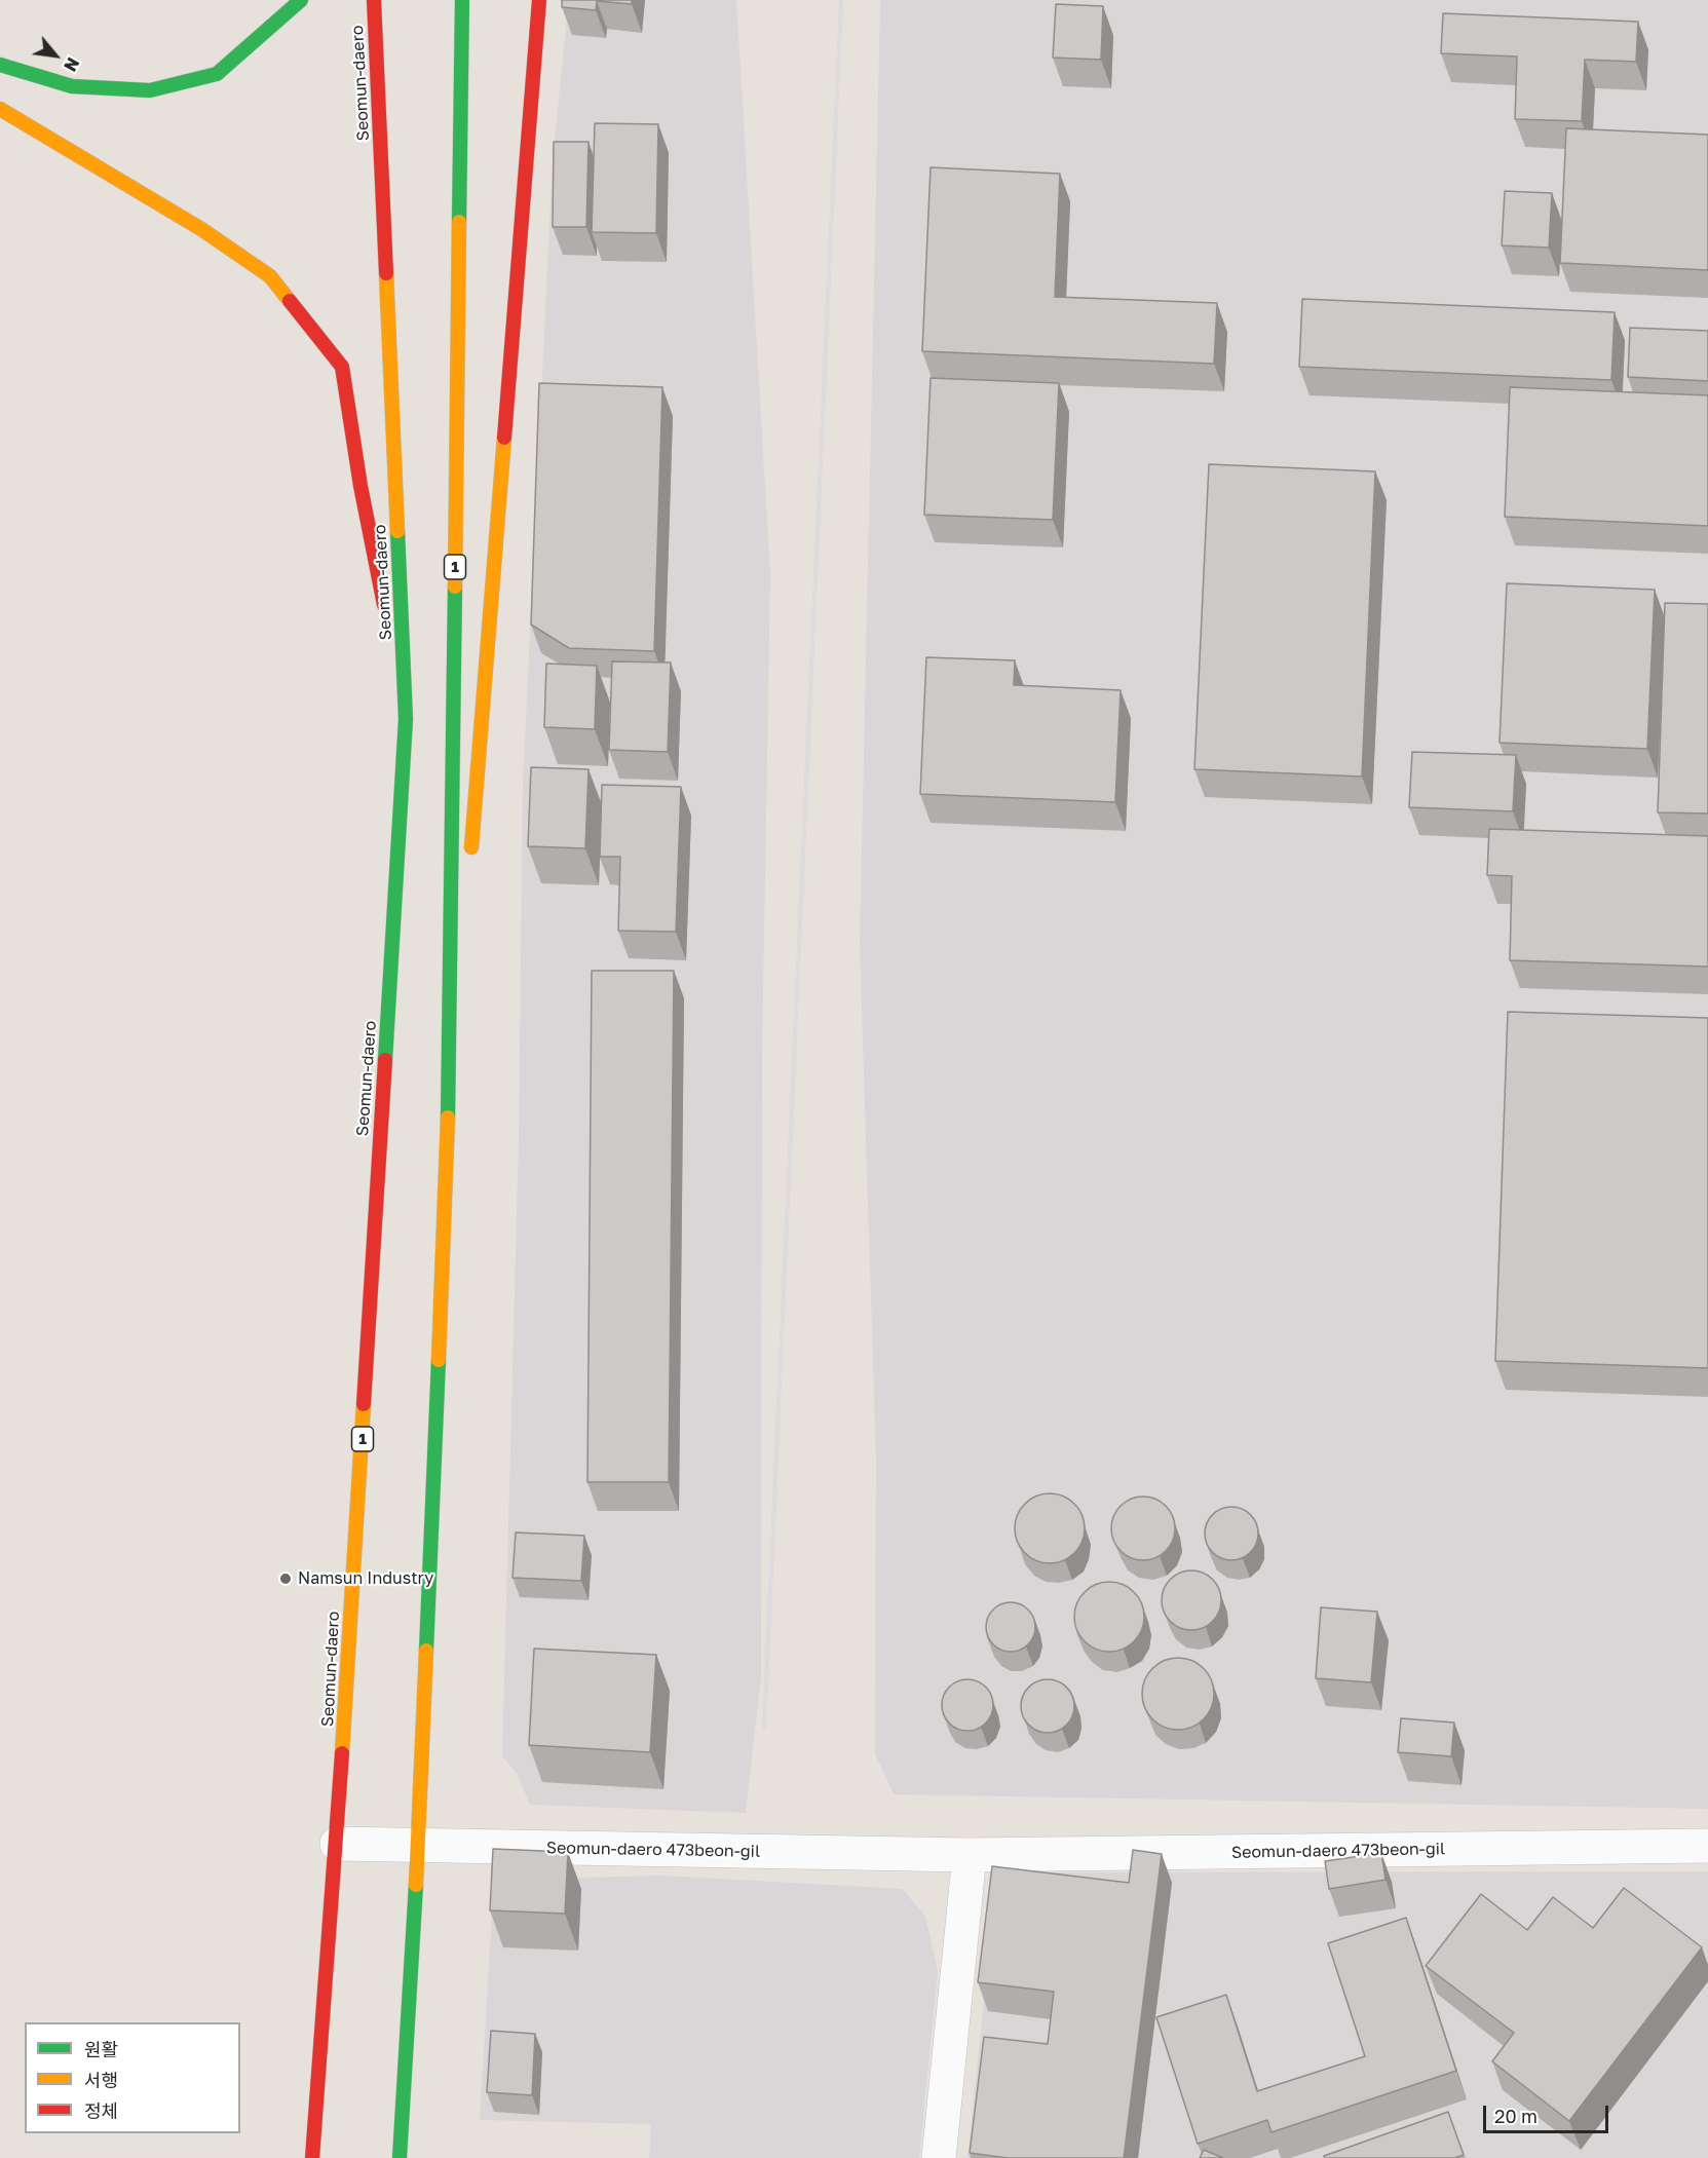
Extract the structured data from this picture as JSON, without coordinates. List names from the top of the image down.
{
  "streets": {
    "main road": ["Seomun-daero", "1"],
    "street": ["Seomun-daero 473beon-gil"]
  },
  "crossings": [
    ["Seomun-daero", "Seomun-daero 473beon-gil"],
    ["1", "Seomun-daero 473beon-gil"]
  ],
  "places": ["Namsun Industry"],
  "legend": ["원활", "서행", "정체"],
  "scale_bar": "20 m",
  "north": "bottom right"
}
